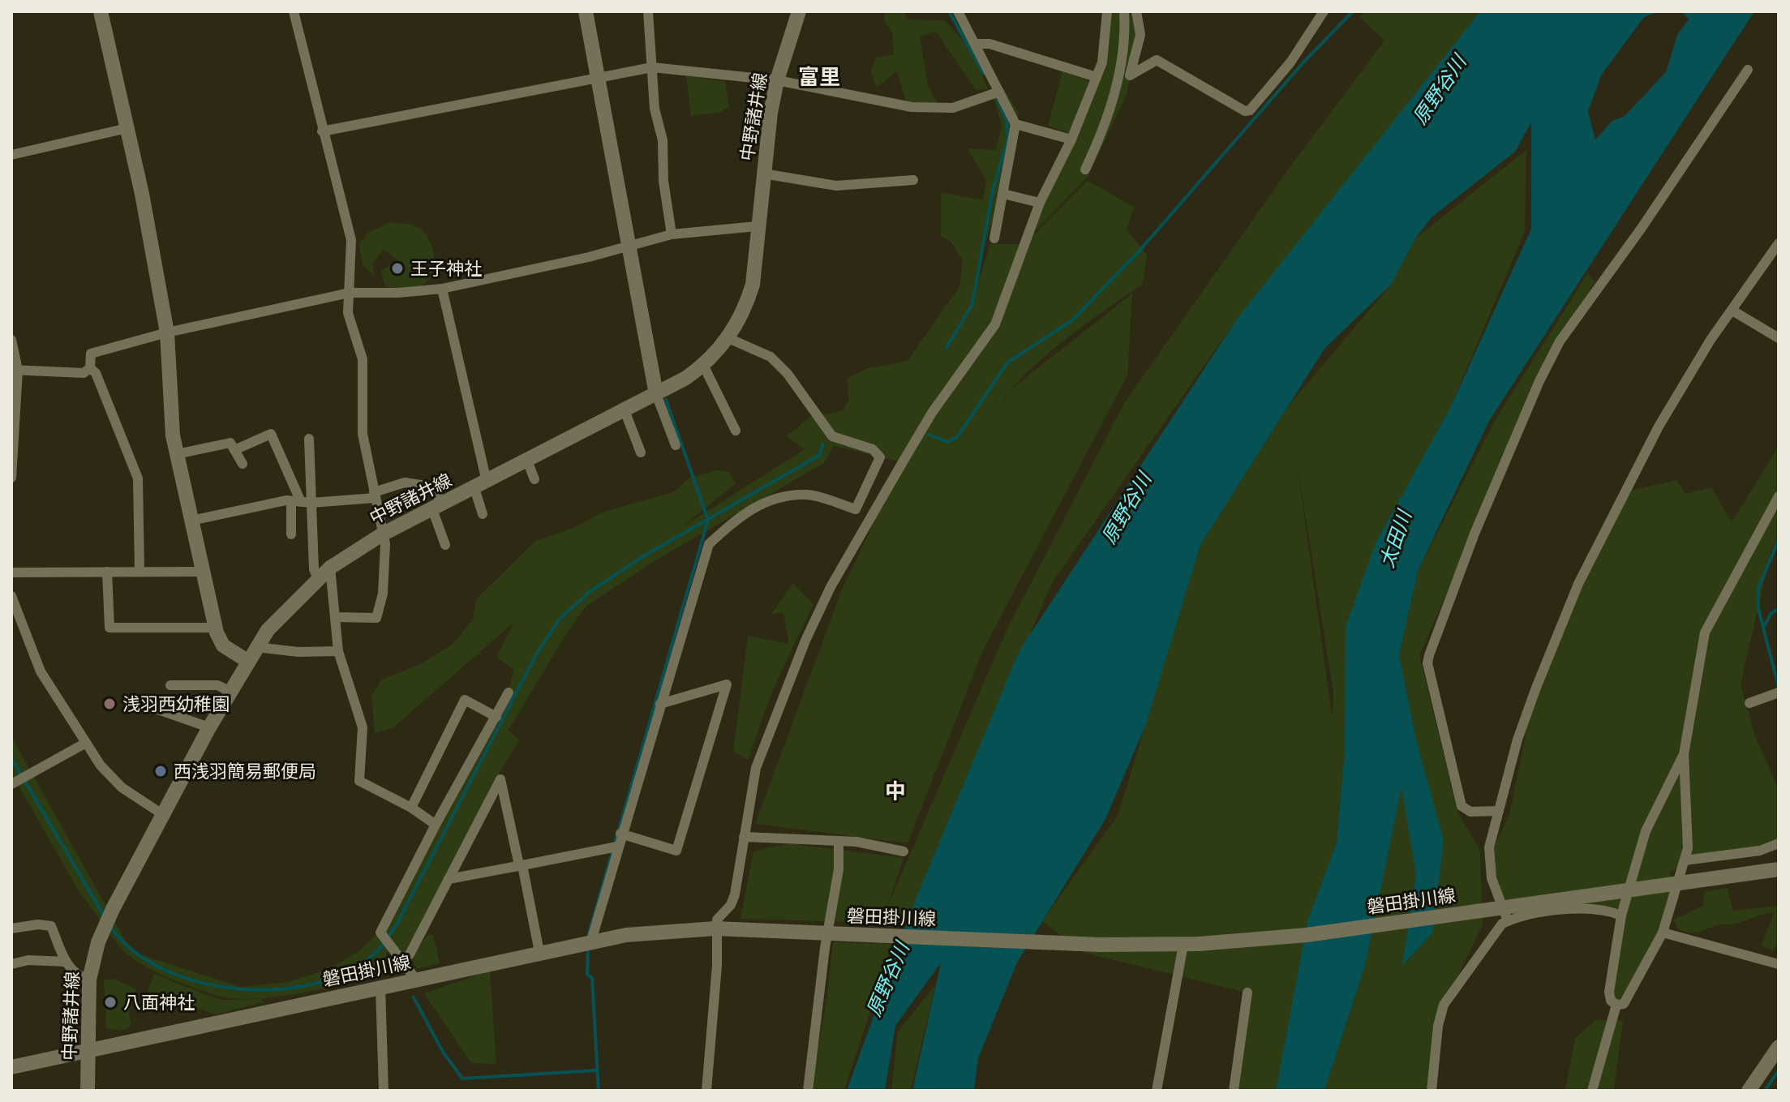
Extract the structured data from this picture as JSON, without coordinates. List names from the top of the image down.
{
  "streets": {
    "main road": ["中野諸井線", "磐田掛川線"]
  },
  "crossings": [
    ["中野諸井線", "磐田掛川線"]
  ],
  "districts": ["富里", "中"],
  "water": ["原野谷川", "太田川"],
  "places": [
    "王子神社",
    "浅羽西幼稚園",
    "西浅羽簡易郵便局",
    "八面神社"
  ]
}
